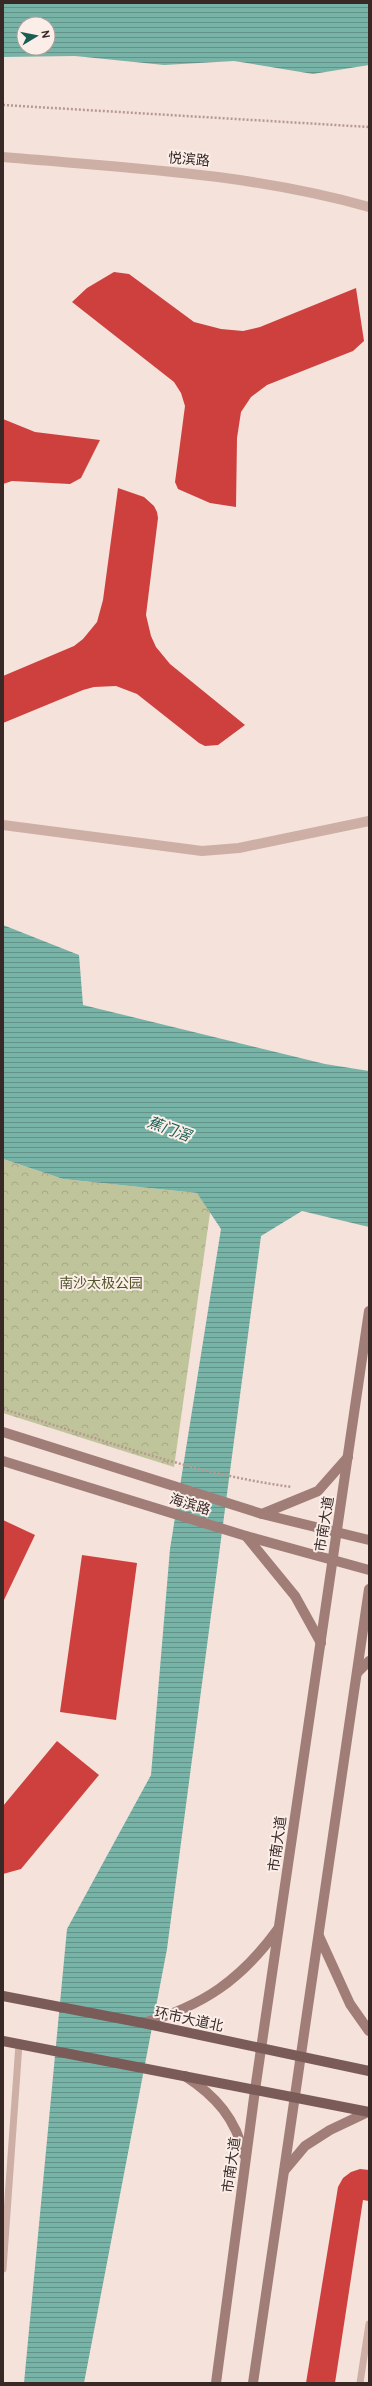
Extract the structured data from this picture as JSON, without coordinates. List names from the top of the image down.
{
  "streets": {
    "main road": ["海滨路", "市南大道", "环市大道北"],
    "street": ["悦滨路"]
  },
  "crossings": [
    ["海滨路", "市南大道"],
    ["市南大道", "环市大道北"]
  ],
  "water": ["蕉门滘"],
  "parks": ["南沙太极公园"],
  "north": "right"
}
